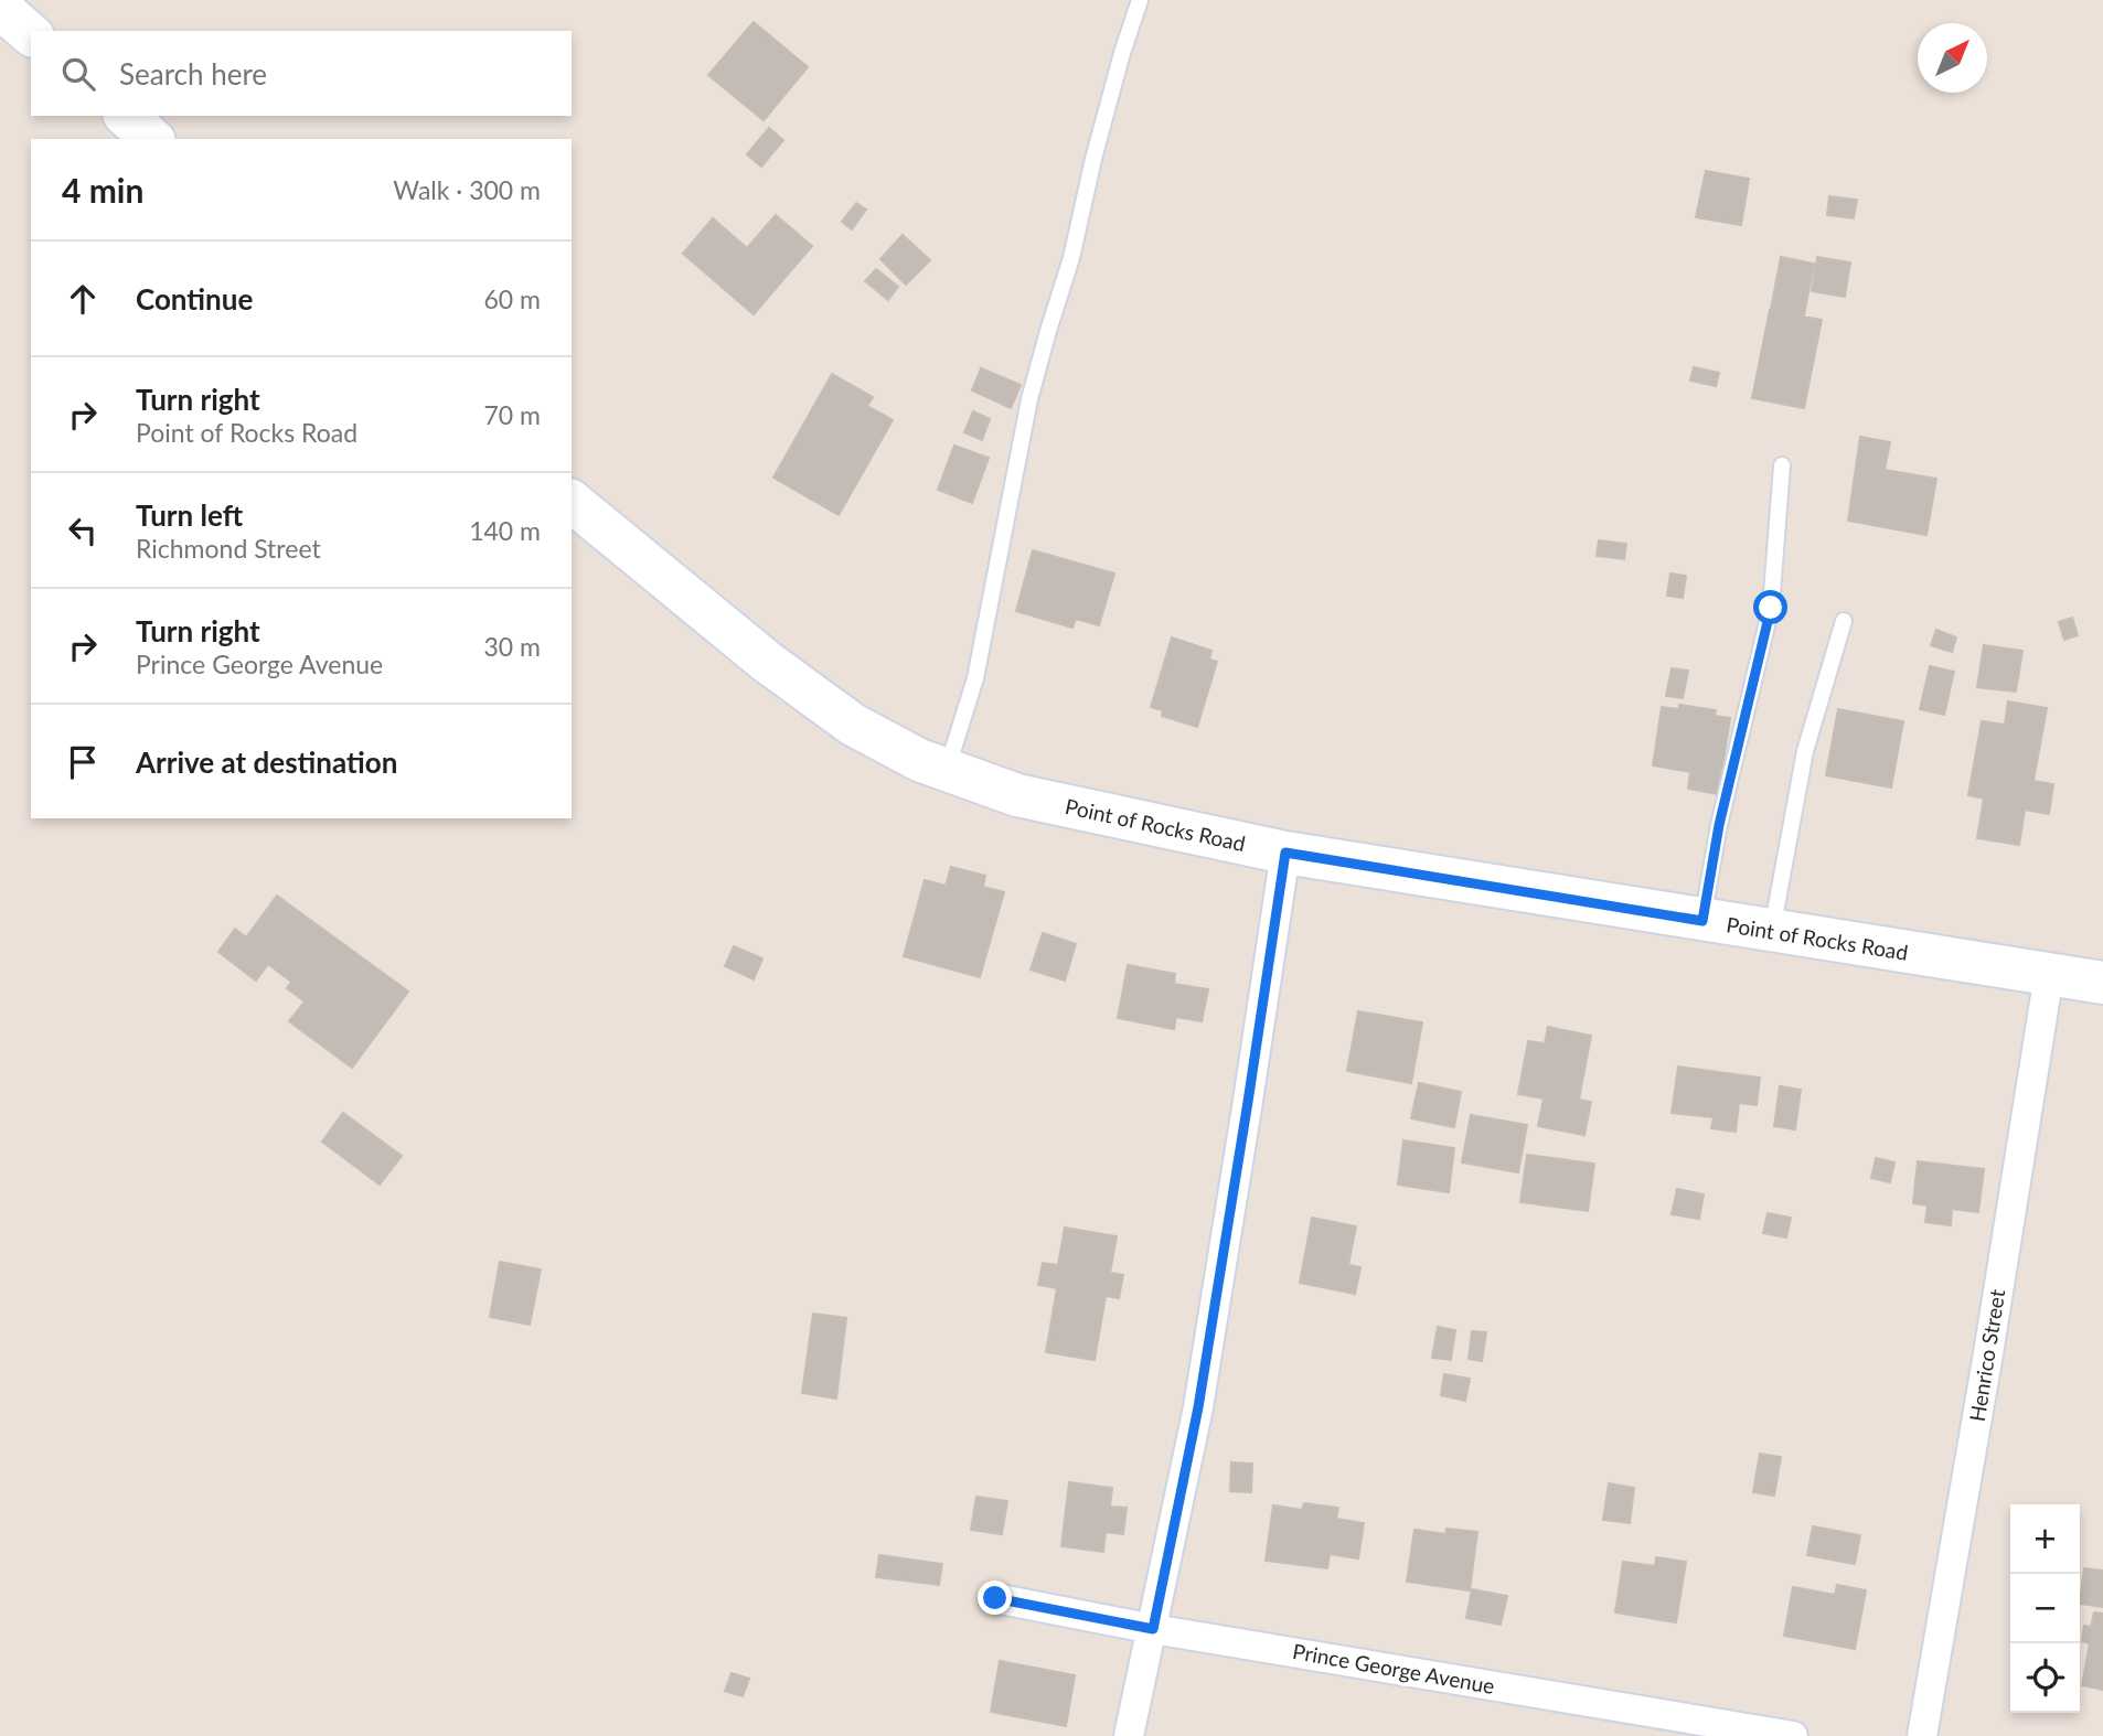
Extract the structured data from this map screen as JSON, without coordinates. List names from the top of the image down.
{
  "streets": {
    "street": ["Point of Rocks Road", "Henrico Street", "Prince George Avenue"]
  },
  "crossings": [
    ["Point of Rocks Road", "Henrico Street"]
  ],
  "north": "top right",
  "page": {
    "search": "Search here",
    "heading": ["4 min", "Walk · 300 m"],
    "list": [
      ["Continue", "60 m"],
      ["Turn right", "Point of Rocks Road", "70 m"],
      ["Turn left", "Richmond Street", "140 m"],
      ["Turn right", "Prince George Avenue", "30 m"],
      "Arrive at destination"
    ],
    "map_buttons": ["+", "−"]
  }
}
